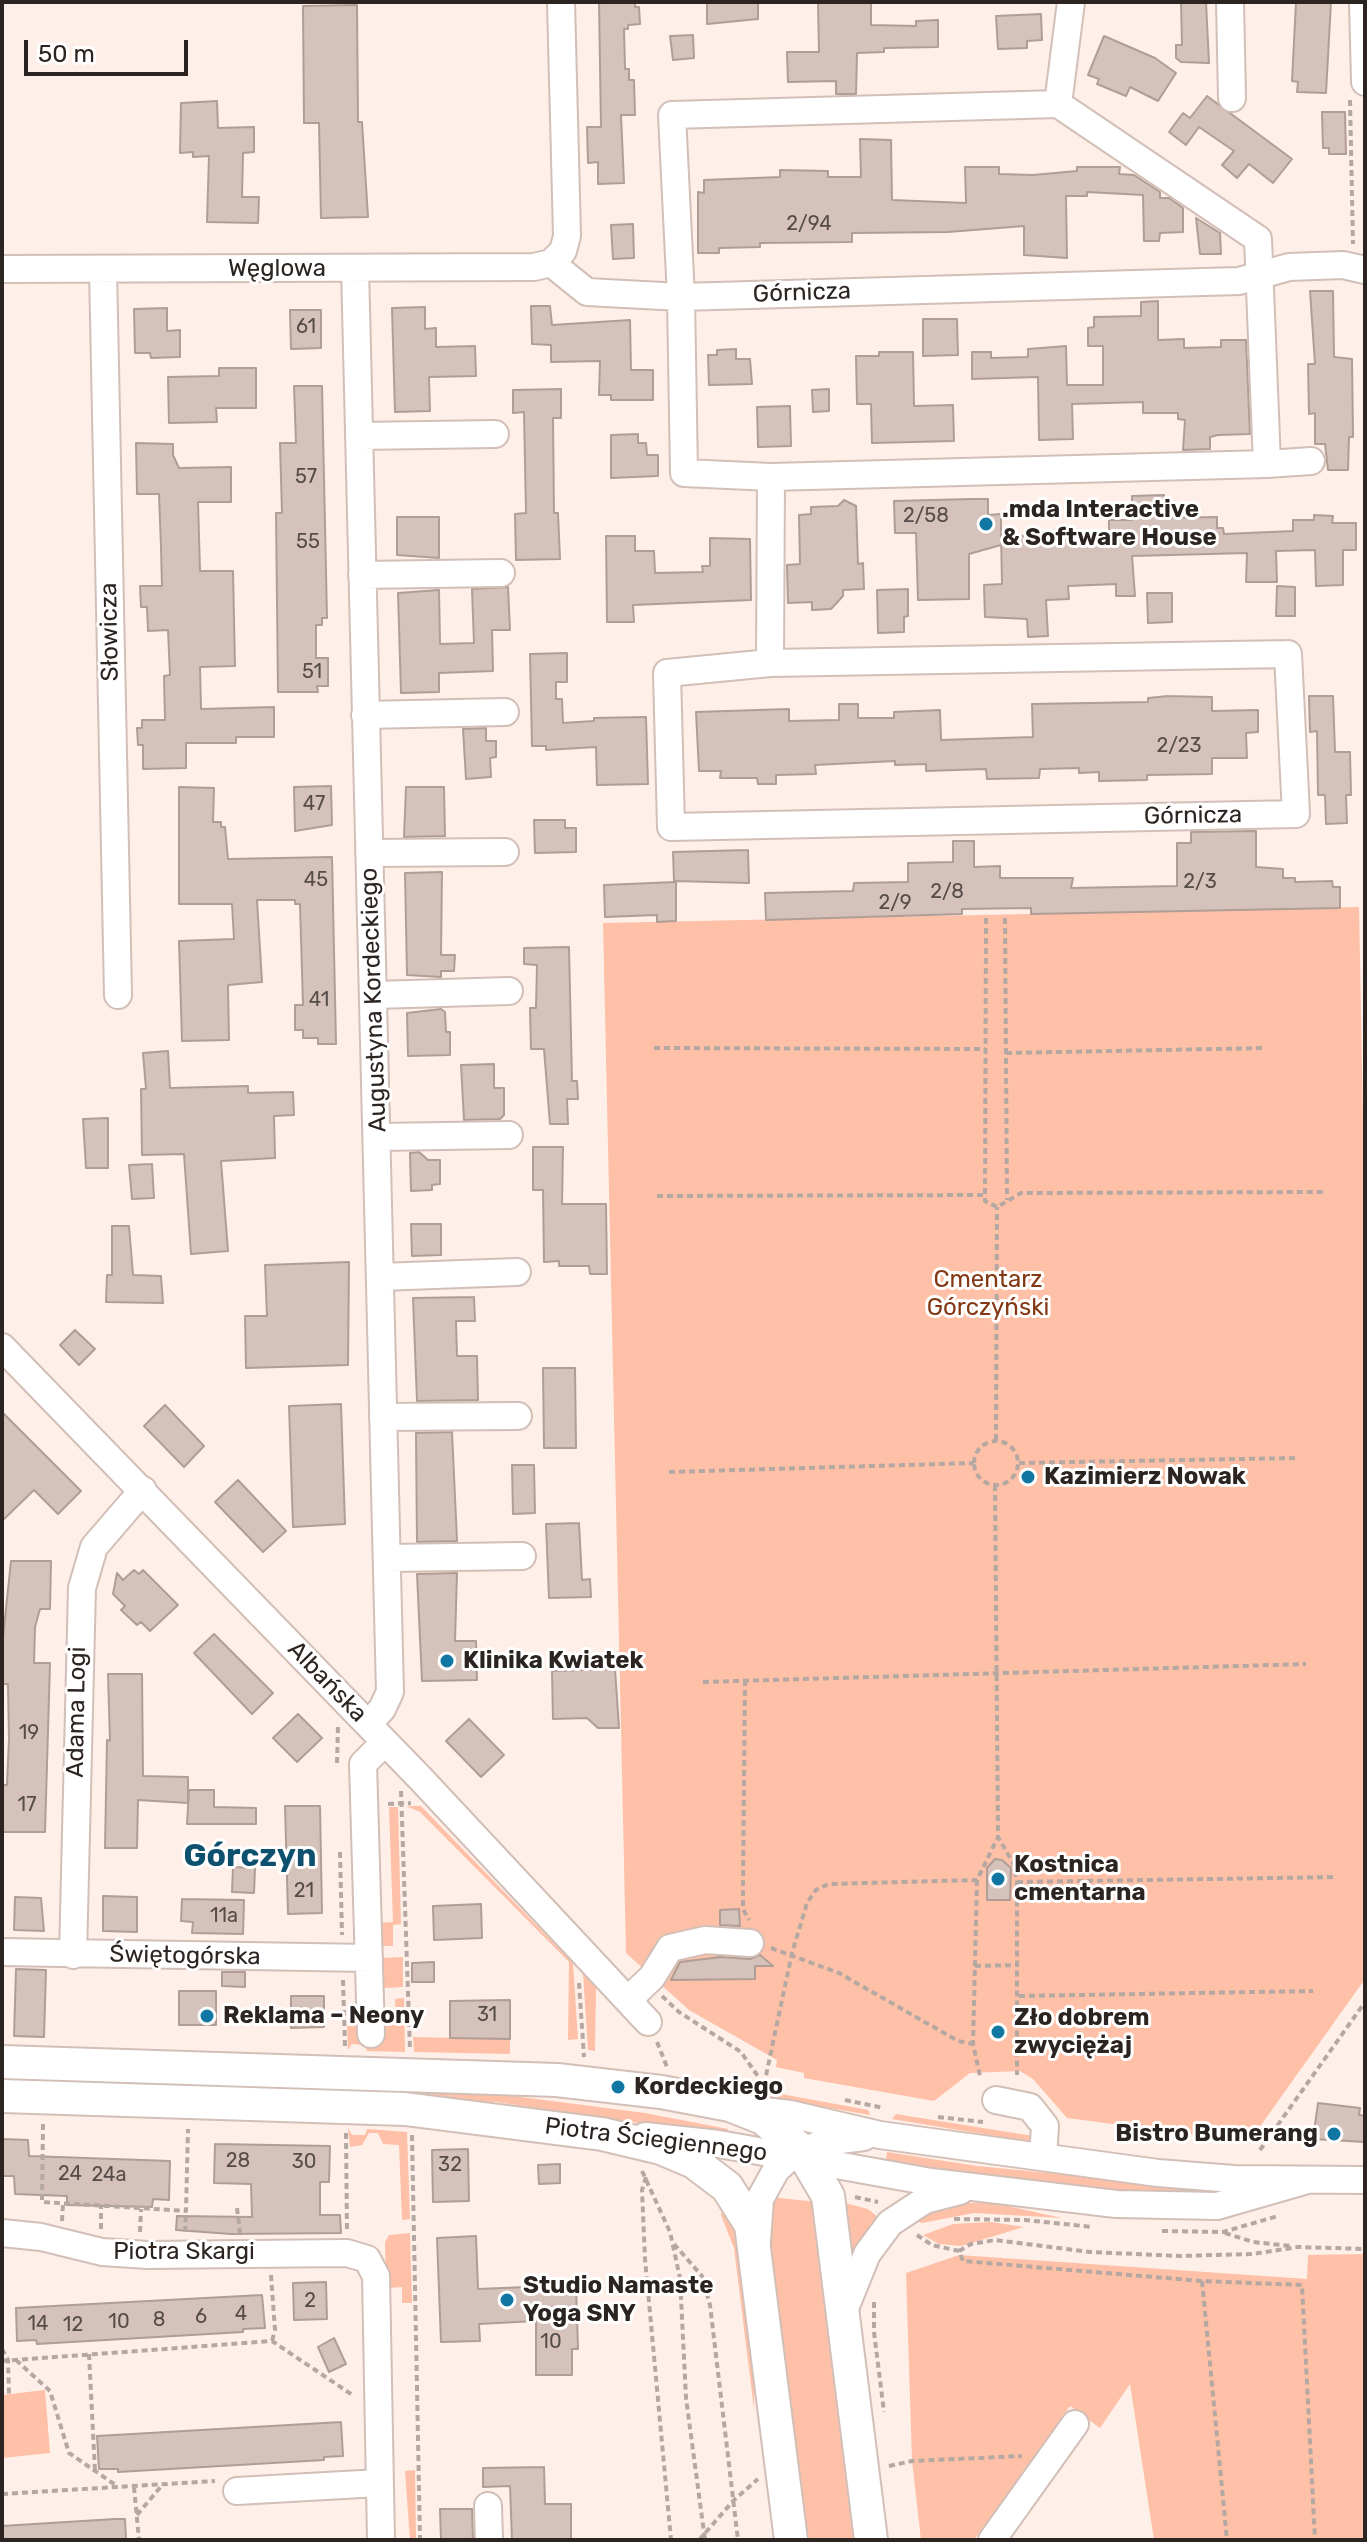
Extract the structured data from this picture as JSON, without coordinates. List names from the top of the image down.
{
  "streets": {
    "main road": ["Piotra Ściegiennego"],
    "street": [
      "Węglowa",
      "Górnicza",
      "Słowicza",
      "Augustyna Kordeckiego",
      "Albańska",
      "Adama Logi",
      "Świętogórska",
      "Piotra Skargi"
    ]
  },
  "crossings": [
    ["Węglowa", "Górnicza"],
    ["Węglowa", "Słowicza"],
    ["Węglowa", "Augustyna Kordeckiego"],
    ["Augustyna Kordeckiego", "Albańska"],
    ["Augustyna Kordeckiego", "Świętogórska"],
    ["Albańska", "Adama Logi"],
    ["Adama Logi", "Świętogórska"]
  ],
  "districts": ["Górczyn"],
  "parks": ["Cmentarz Górczyński"],
  "places": [
    ".mda Interactive & Software House",
    "Kazimierz Nowak",
    "Klinika Kwiatek",
    "Kostnica cmentarna",
    "Reklama – Neony",
    "Zło dobrem zwyciężaj",
    "Kordeckiego",
    "Bistro Bumerang",
    "Studio Namaste Yoga SNY"
  ],
  "house_numbers": [
    "2/94",
    "61",
    "57",
    "2/58",
    "55",
    "51",
    "2/23",
    "47",
    "45",
    "2/3",
    "2/8",
    "2/9",
    "41",
    "19",
    "17",
    "21",
    "11a",
    "31",
    "28",
    "30",
    "32",
    "24",
    "24a",
    "2",
    "4",
    "6",
    "8",
    "10",
    "14",
    "12",
    "10"
  ],
  "scale_bar": "50 m"
}
